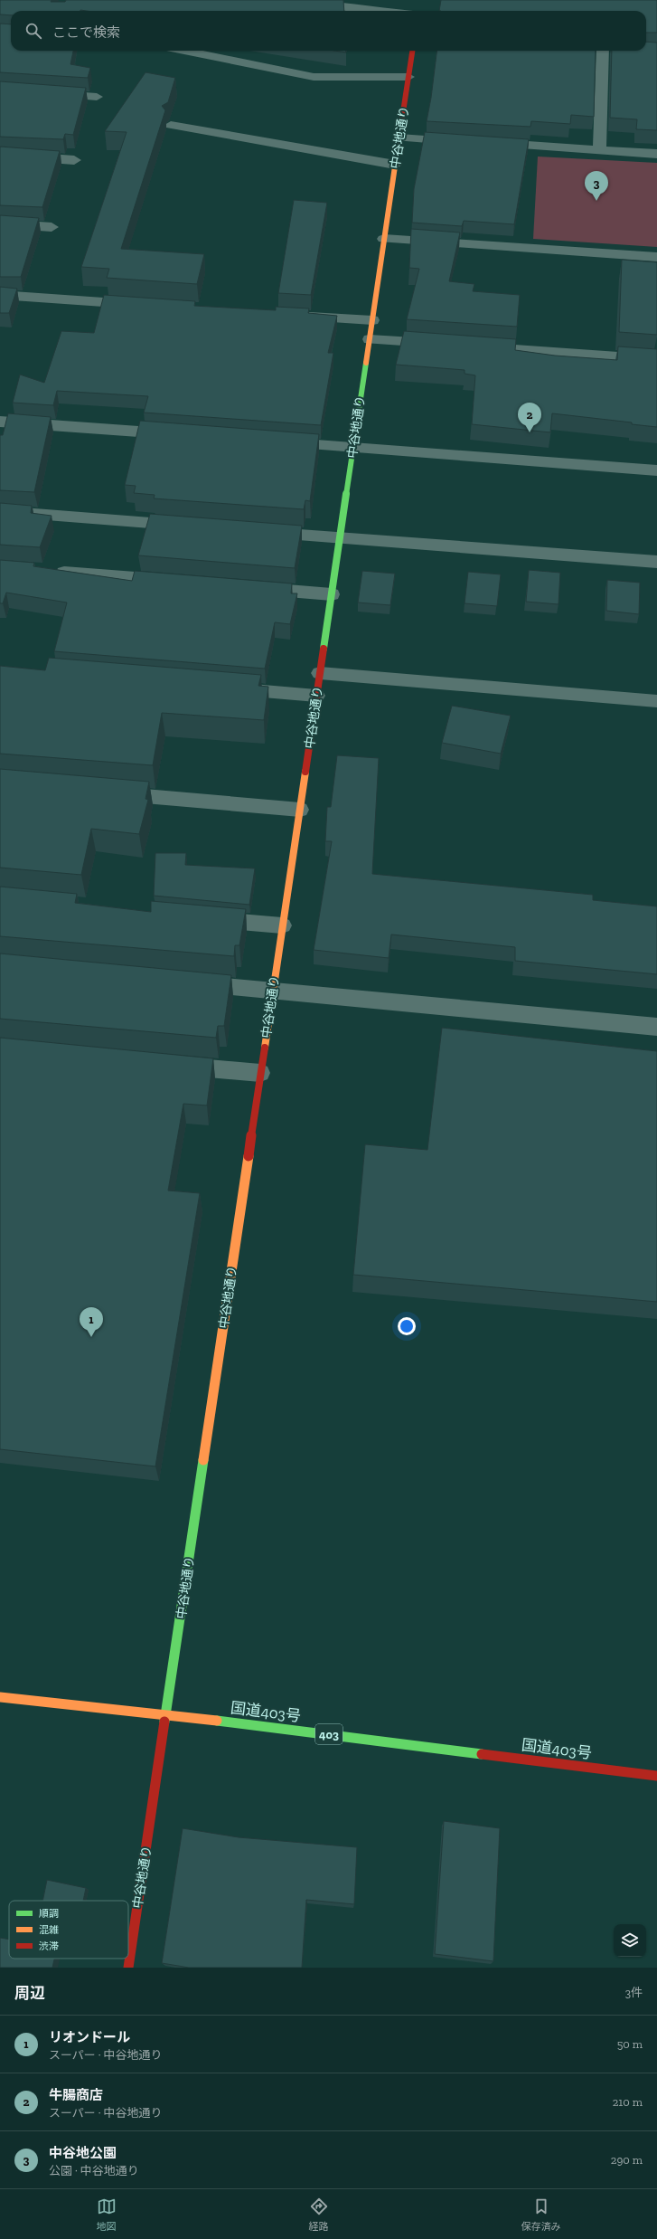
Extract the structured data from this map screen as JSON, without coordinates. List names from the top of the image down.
{
  "streets": {
    "main road": ["中谷地通り", "国道403号", "403"]
  },
  "crossings": [
    ["中谷地通り", "国道403号"]
  ],
  "legend": ["順調", "混雑", "渋滞"],
  "page": {
    "search": "ここで検索",
    "pins": ["3", "2", "1"],
    "heading": ["周辺", "3件"],
    "list": [
      {
        "mark": "1",
        "name": "リオンドール",
        "note": "スーパー · 中谷地通り",
        "value": "50 m"
      },
      {
        "mark": "2",
        "name": "牛腸商店",
        "note": "スーパー · 中谷地通り",
        "value": "210 m"
      },
      {
        "mark": "3",
        "name": "中谷地公園",
        "note": "公園 · 中谷地通り",
        "value": "290 m"
      }
    ],
    "nav": ["地図", "経路", "保存済み"]
  }
}
